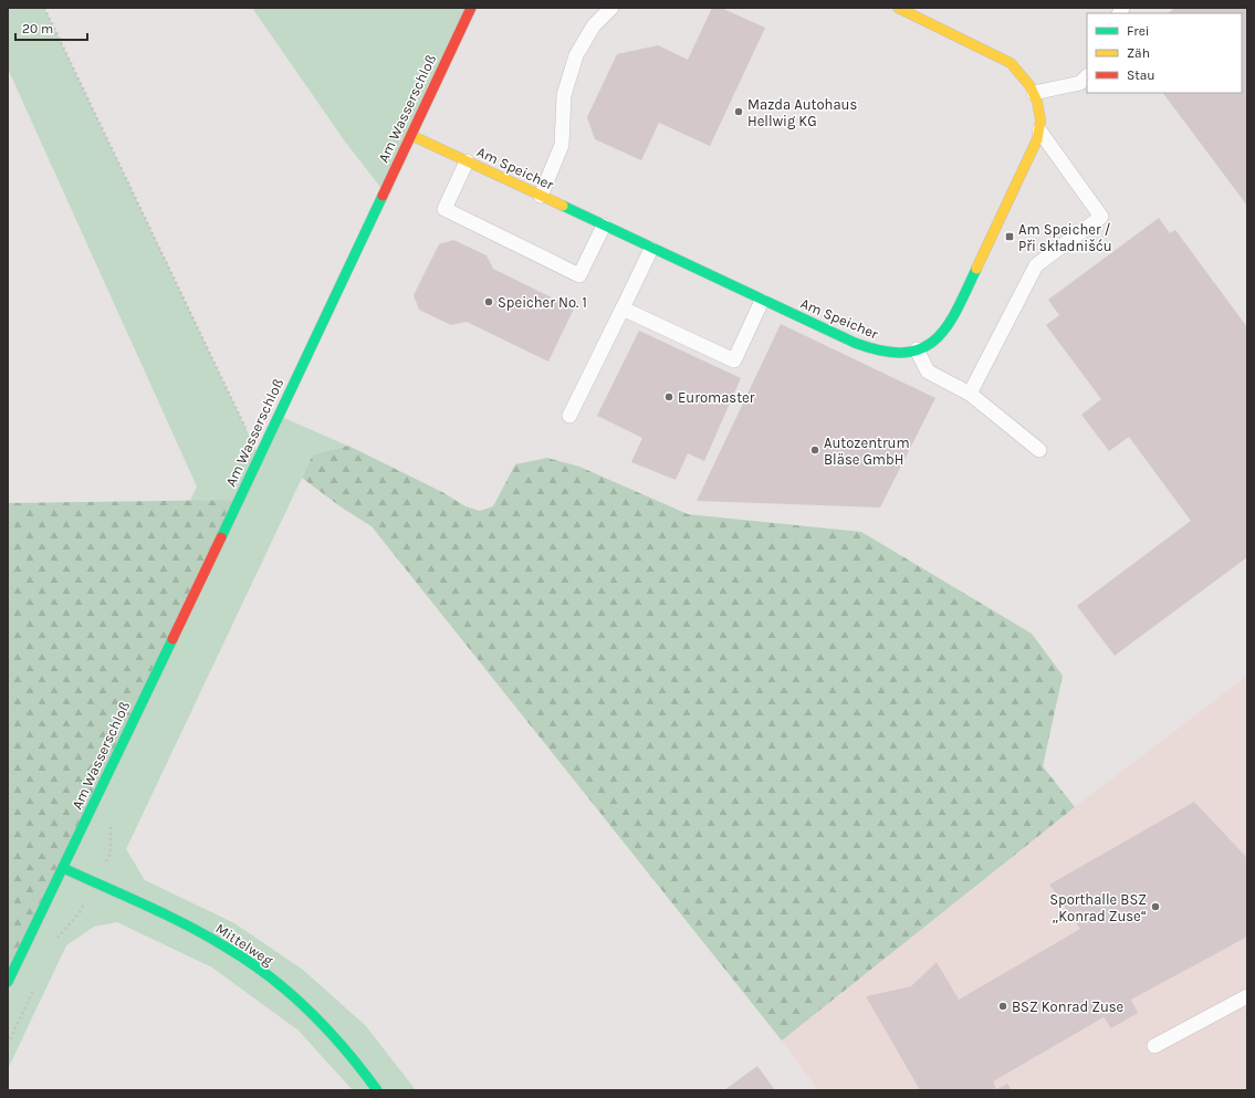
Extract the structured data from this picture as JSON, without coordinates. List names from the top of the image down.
{
  "streets": {
    "street": ["Am Wasserschloß", "Am Speicher", "Mittelweg"]
  },
  "crossings": [
    ["Am Wasserschloß", "Am Speicher"],
    ["Am Wasserschloß", "Mittelweg"]
  ],
  "places": {
    "other": [
      "Mazda Autohaus Hellwig KG",
      "Speicher No. 1",
      "Euromaster",
      "Autozentrum Bläse GmbH",
      "Sporthalle BSZ „Konrad Zuse“",
      "BSZ Konrad Zuse"
    ],
    "transit": ["Am Speicher / Při składnišću"]
  },
  "legend": ["Frei", "Zäh", "Stau"],
  "scale_bar": "20 m"
}
